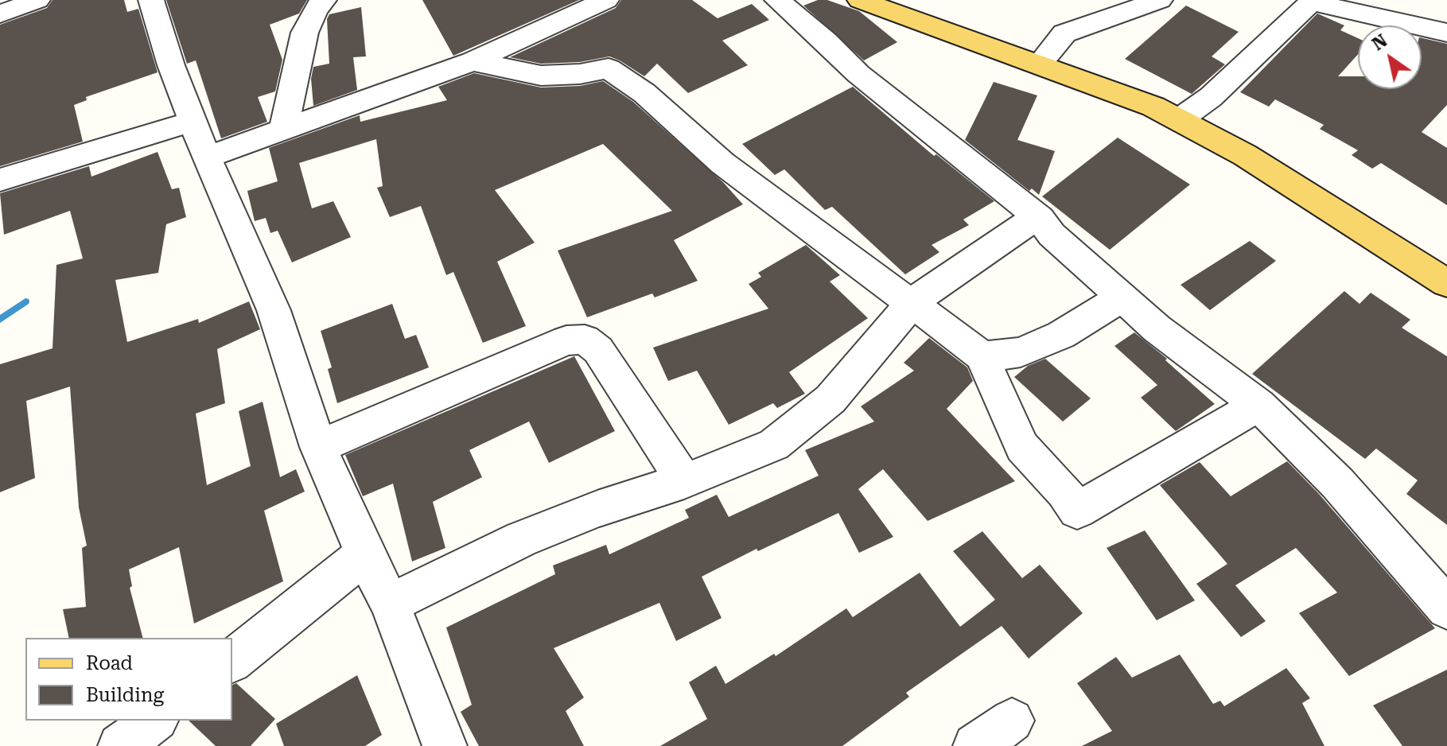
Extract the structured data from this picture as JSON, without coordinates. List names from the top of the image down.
{
  "legend": ["Road", "Building"],
  "north": "top left"
}
